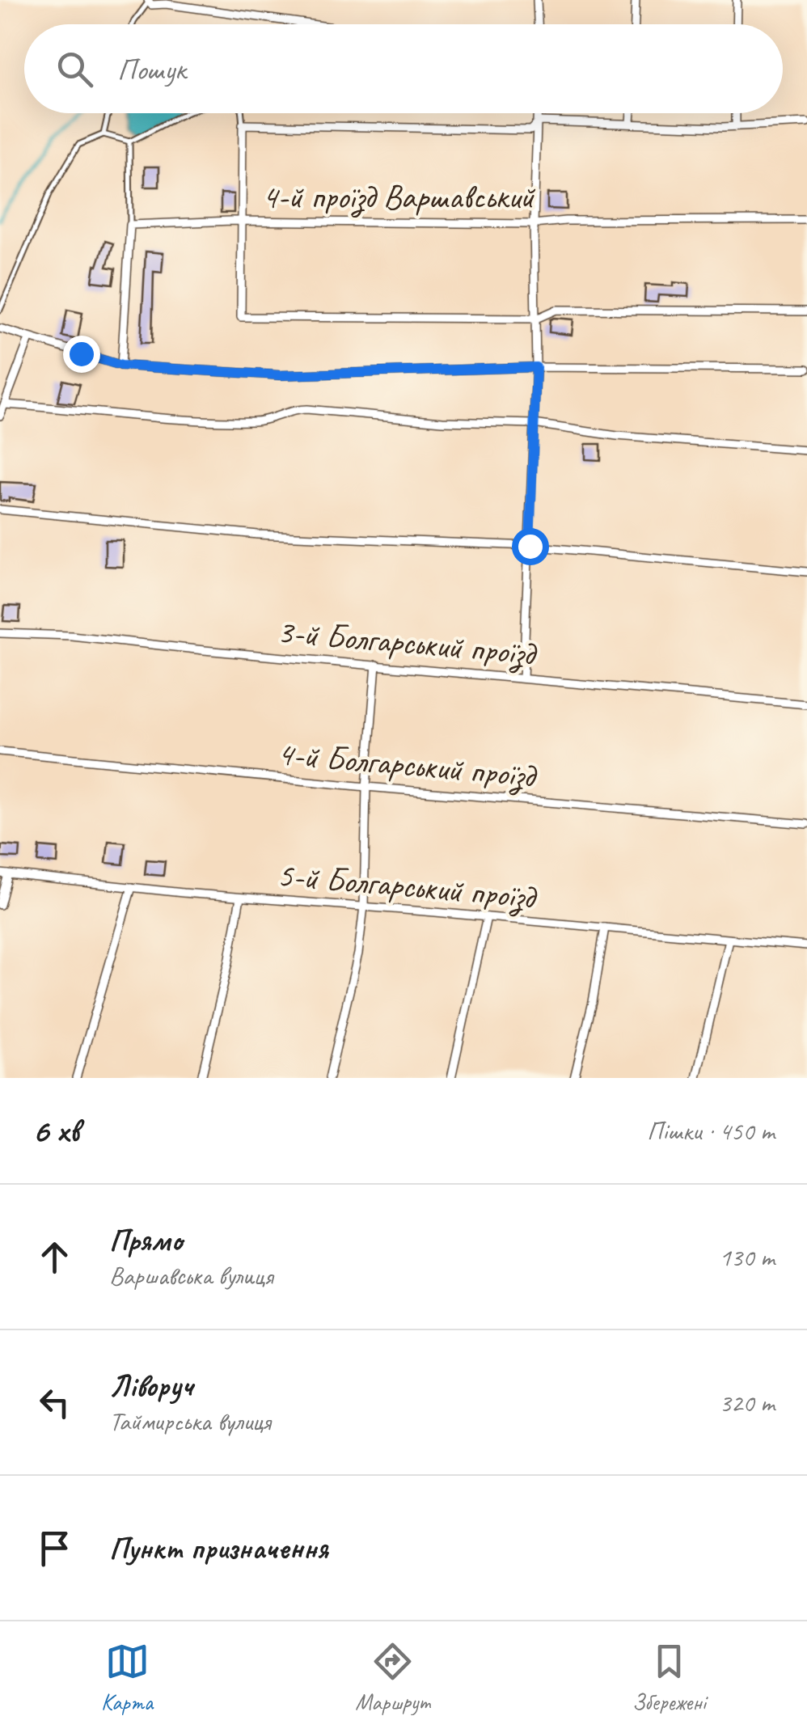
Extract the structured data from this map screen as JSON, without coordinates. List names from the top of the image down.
{
  "streets": {
    "street": [
      "4-й проїзд Варшавський",
      "3-й Болгарський проїзд",
      "4-й Болгарський проїзд",
      "5-й Болгарський проїзд"
    ]
  },
  "page": {
    "search": "Пошук",
    "heading": ["6 хв", "Пішки · 450 m"],
    "list": [
      ["Прямо", "Варшавська вулиця", "130 m"],
      ["Ліворуч", "Таймирська вулиця", "320 m"],
      "Пункт призначення"
    ],
    "nav": ["Карта", "Маршрут", "Збережені"]
  }
}
